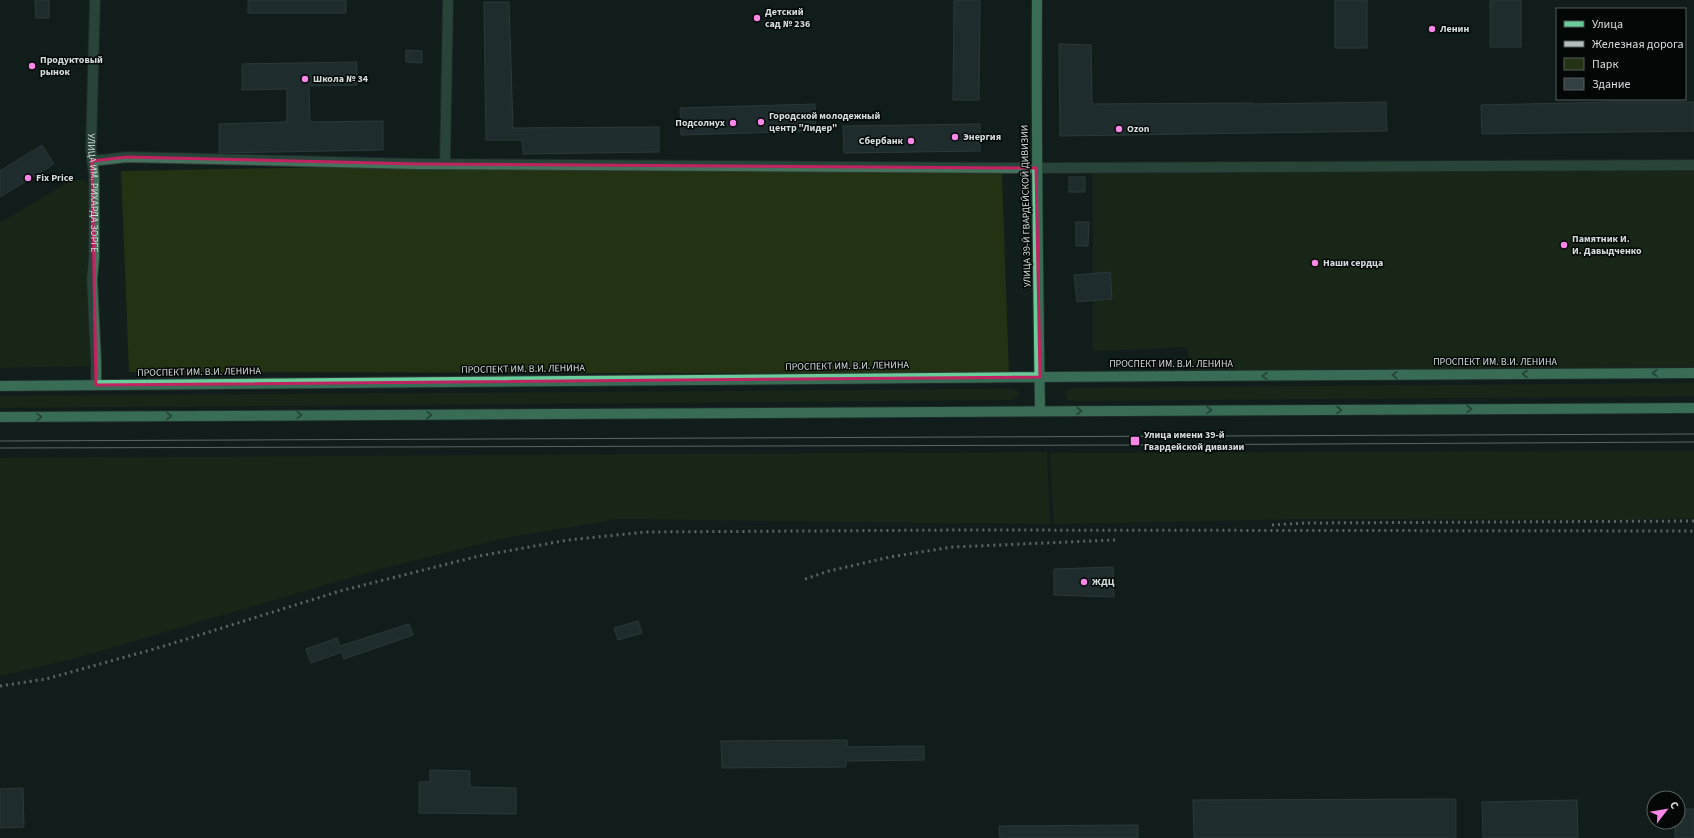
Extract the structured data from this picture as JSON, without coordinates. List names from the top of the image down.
{
  "streets": {
    "main road": ["УЛИЦА 39-Й ГВАРДЕЙСКОЙ ДИВИЗИИ", "ПРОСПЕКТ ИМ. В.И. ЛЕНИНА"],
    "street": ["УЛИЦА ИМ. РИХАРДА ЗОРГЕ"]
  },
  "crossings": [
    ["УЛИЦА ИМ. РИХАРДА ЗОРГЕ", "ПРОСПЕКТ ИМ. В.И. ЛЕНИНА"],
    ["УЛИЦА 39-Й ГВАРДЕЙСКОЙ ДИВИЗИИ", "ПРОСПЕКТ ИМ. В.И. ЛЕНИНА"]
  ],
  "places": {
    "other": [
      "Детский сад № 236",
      "Ленин",
      "Продуктовый рынок",
      "Школа № 34",
      "Городской молодежный центр \"Лидер\"",
      "Подсолнух",
      "Ozon",
      "Энергия",
      "Сбербанк",
      "Fix Price",
      "Памятник И. И. Давыдченко",
      "Наши сердца",
      "ЖДЦ"
    ],
    "transit": ["Улица имени 39-й Гвардейской дивизии"]
  },
  "legend": [
    "Улица",
    "Железная дорога",
    "Парк",
    "Здание"
  ],
  "north": "top right"
}
